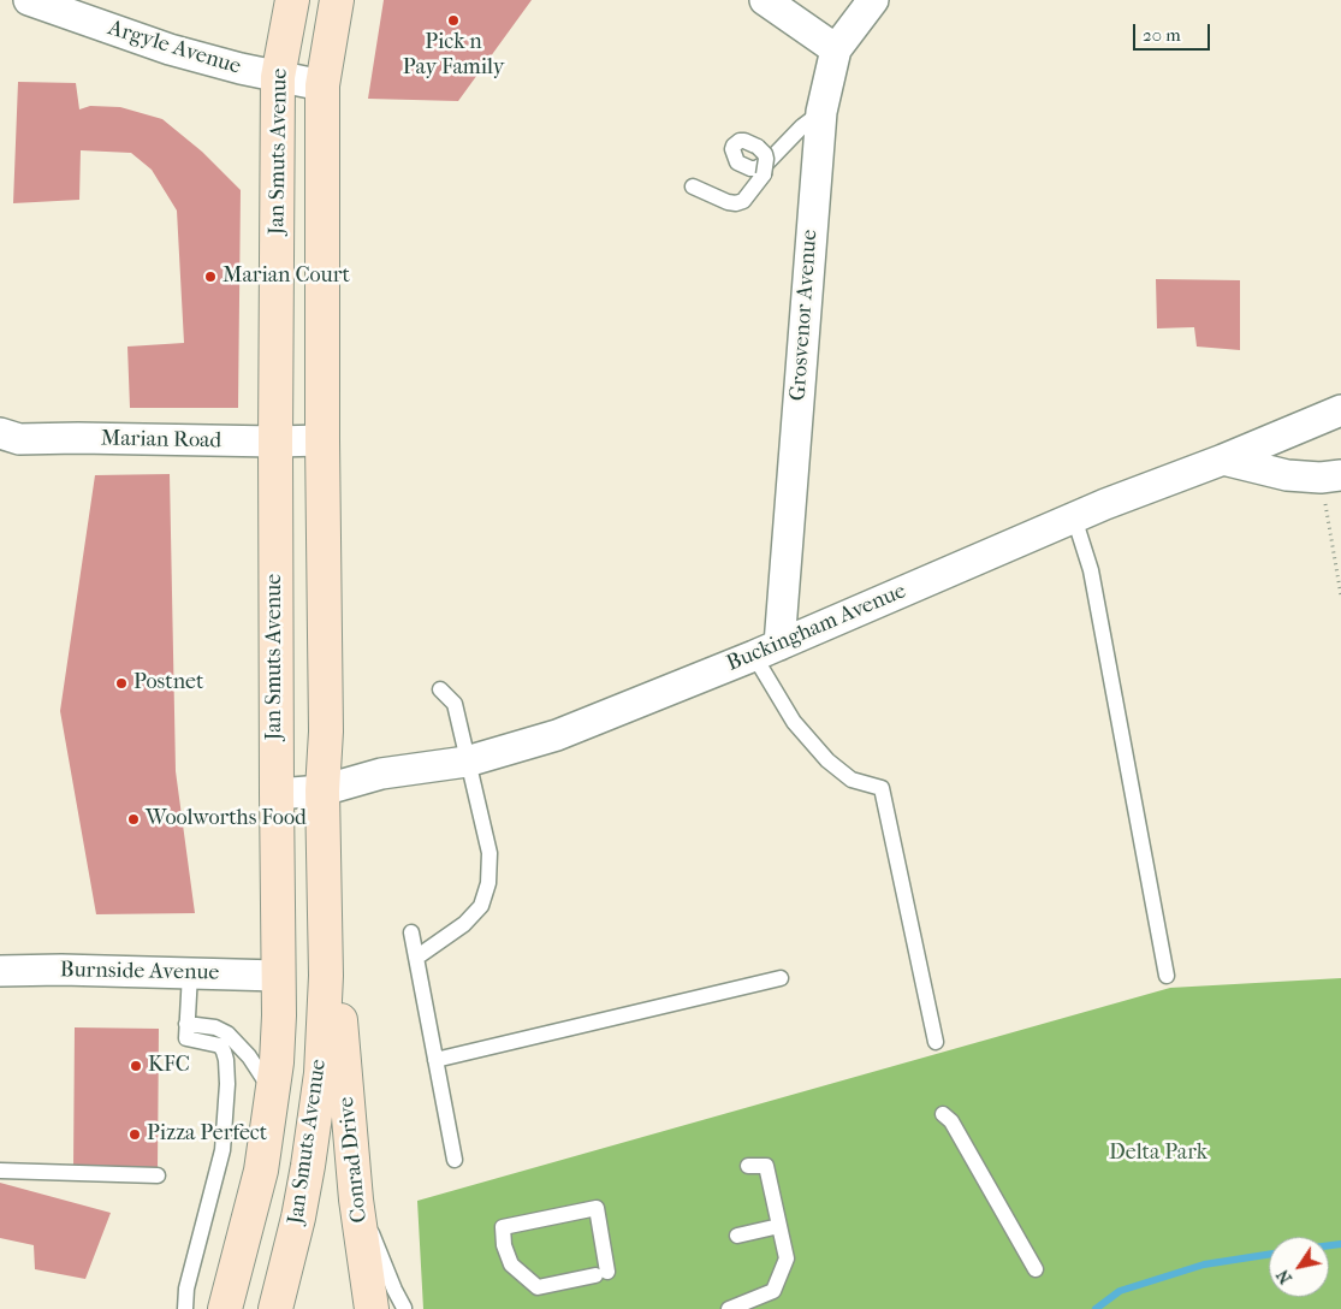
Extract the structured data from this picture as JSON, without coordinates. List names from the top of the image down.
{
  "streets": {
    "main road": ["Jan Smuts Avenue", "Conrad Drive"],
    "street": [
      "Argyle Avenue",
      "Grosvenor Avenue",
      "Marian Road",
      "Buckingham Avenue",
      "Burnside Avenue"
    ]
  },
  "crossings": [
    ["Argyle Avenue", "Jan Smuts Avenue"],
    ["Jan Smuts Avenue", "Marian Road"],
    ["Jan Smuts Avenue", "Buckingham Avenue"],
    ["Jan Smuts Avenue", "Burnside Avenue"],
    ["Jan Smuts Avenue", "Conrad Drive"],
    ["Grosvenor Avenue", "Buckingham Avenue"]
  ],
  "parks": ["Delta Park"],
  "places": [
    "Pick n Pay Family",
    "Marian Court",
    "Postnet",
    "Woolworths Food",
    "KFC",
    "Pizza Perfect"
  ],
  "scale_bar": "20 m",
  "north": "bottom left"
}
